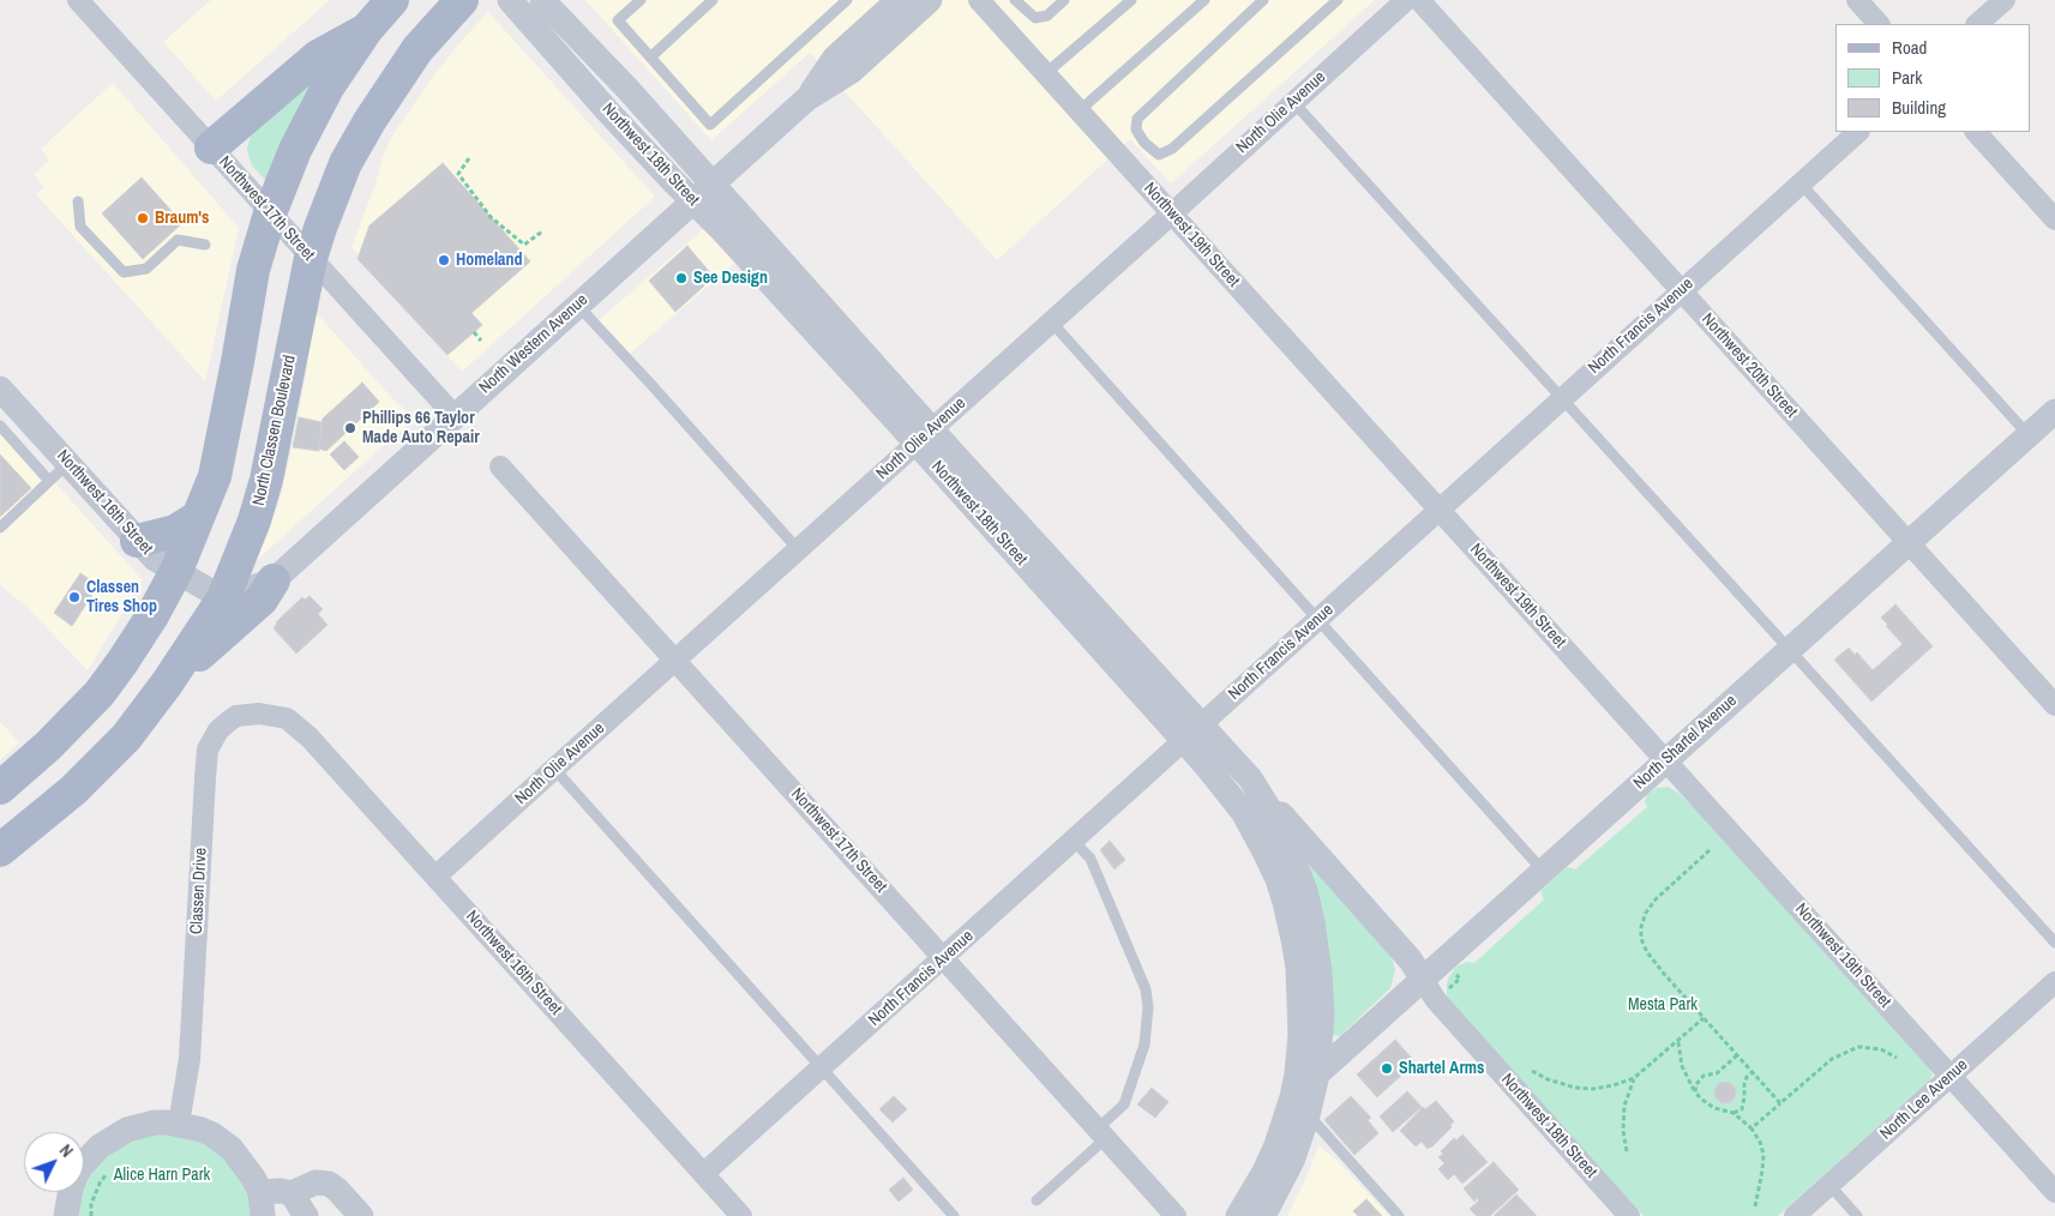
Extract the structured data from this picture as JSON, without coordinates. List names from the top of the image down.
{
  "streets": {
    "main road": ["North Classen Boulevard"],
    "street": [
      "North Olie Avenue",
      "Northwest 18th Street",
      "Northwest 17th Street",
      "Northwest 19th Street",
      "North Francis Avenue",
      "North Western Avenue",
      "Northwest 20th Street",
      "Northwest 16th Street",
      "North Shartel Avenue",
      "Classen Drive",
      "North Lee Avenue"
    ]
  },
  "crossings": [
    ["North Olie Avenue", "Northwest 18th Street"],
    ["North Olie Avenue", "Northwest 17th Street"],
    ["North Olie Avenue", "Northwest 19th Street"],
    ["North Olie Avenue", "Northwest 16th Street"],
    ["Northwest 18th Street", "North Francis Avenue"],
    ["Northwest 18th Street", "North Western Avenue"],
    ["Northwest 18th Street", "North Shartel Avenue"],
    ["Northwest 17th Street", "North Francis Avenue"],
    ["Northwest 17th Street", "North Western Avenue"],
    ["Northwest 17th Street", "North Classen Boulevard"],
    ["Northwest 19th Street", "North Francis Avenue"],
    ["Northwest 19th Street", "North Shartel Avenue"],
    ["Northwest 19th Street", "North Lee Avenue"],
    ["North Francis Avenue", "Northwest 20th Street"],
    ["North Francis Avenue", "Northwest 16th Street"],
    ["North Western Avenue", "North Classen Boulevard"],
    ["North Western Avenue", "Northwest 16th Street"],
    ["Northwest 20th Street", "North Shartel Avenue"],
    ["North Classen Boulevard", "Northwest 16th Street"],
    ["Northwest 16th Street", "Classen Drive"]
  ],
  "parks": ["Mesta Park", "Alice Harn Park"],
  "places": [
    "Braum's",
    "Homeland",
    "See Design",
    "Phillips 66 Taylor Made Auto Repair",
    "Classen Tires Shop",
    "Shartel Arms"
  ],
  "legend": ["Road", "Park", "Building"],
  "north": "top right"
}
